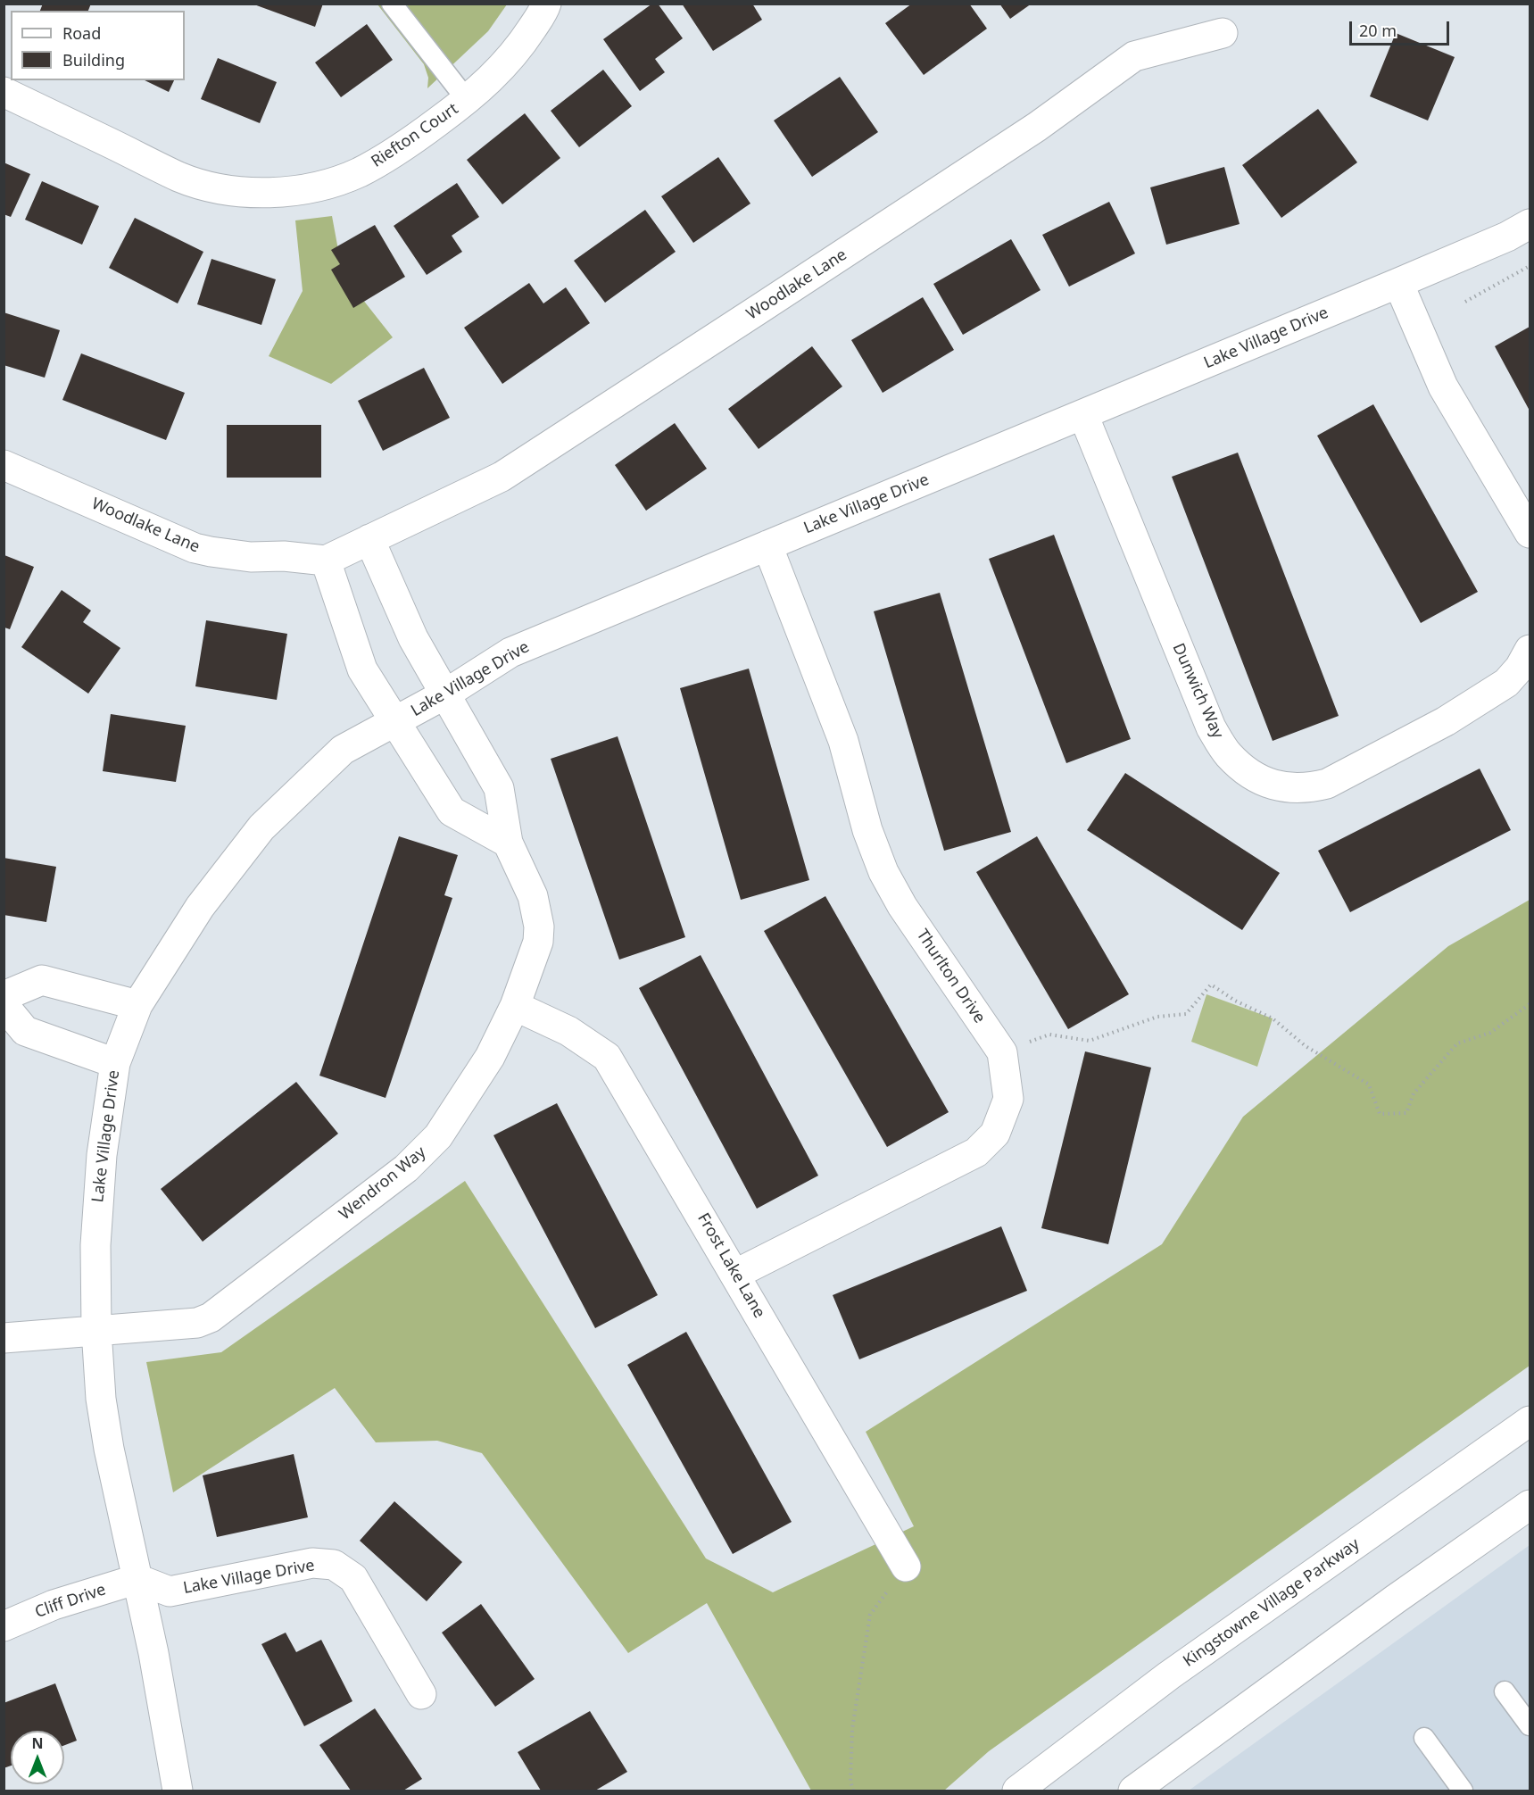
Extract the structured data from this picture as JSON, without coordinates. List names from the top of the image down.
{
  "streets": {
    "street": [
      "Riefton Court",
      "Woodlake Lane",
      "Lake Village Drive",
      "Dunwich Way",
      "Thurlton Drive",
      "Wendron Way",
      "Frost Lake Lane",
      "Cliff Drive",
      "Kingstowne Village Parkway"
    ]
  },
  "crossings": [
    ["Lake Village Drive", "Dunwich Way"],
    ["Lake Village Drive", "Thurlton Drive"],
    ["Lake Village Drive", "Wendron Way"],
    ["Lake Village Drive", "Cliff Drive"],
    ["Thurlton Drive", "Frost Lake Lane"],
    ["Wendron Way", "Frost Lake Lane"]
  ],
  "legend": ["Road", "Building"],
  "scale_bar": "20 m",
  "north": "top"
}
